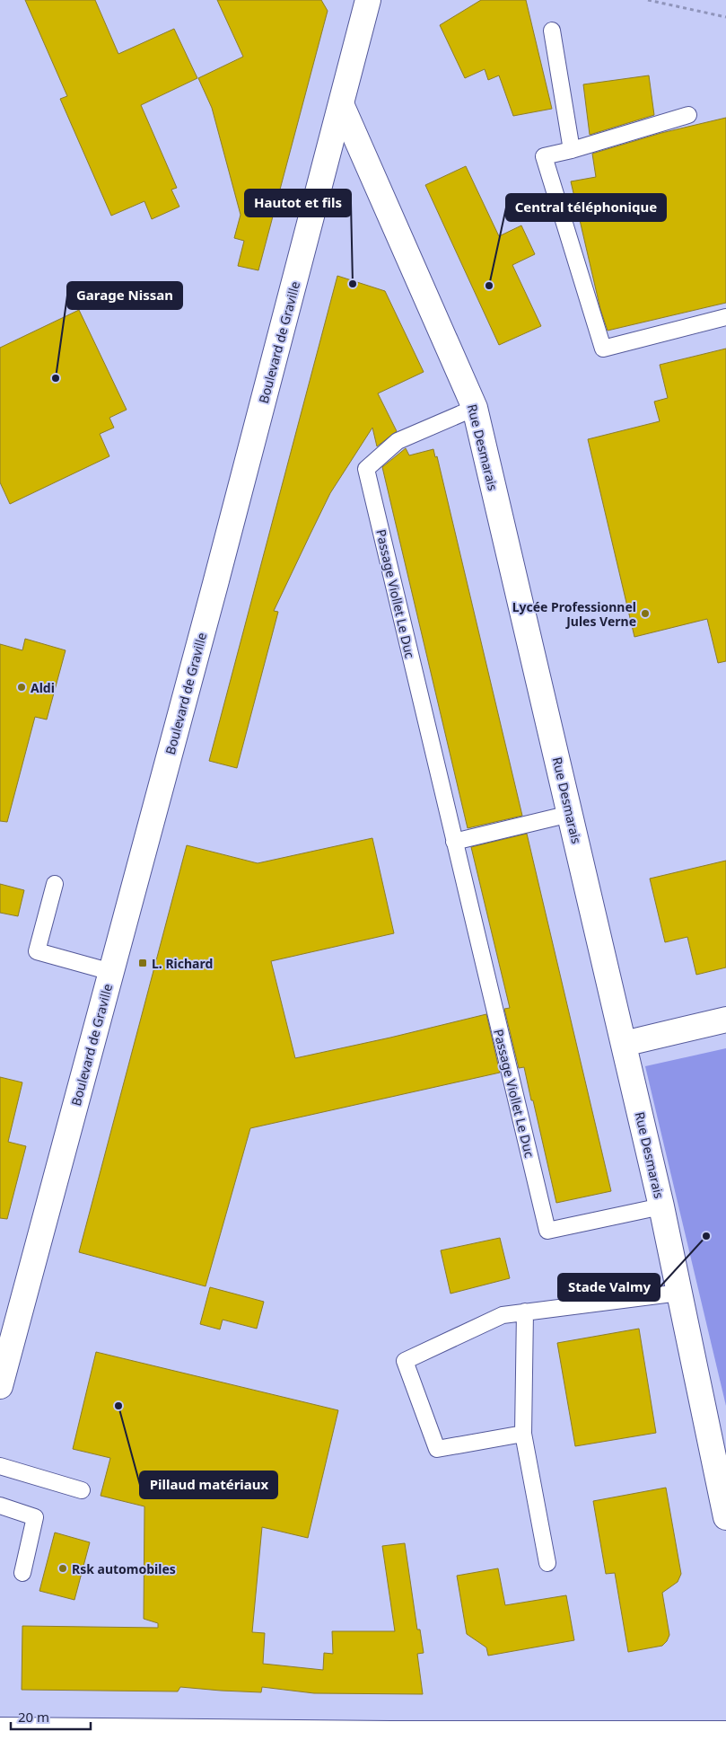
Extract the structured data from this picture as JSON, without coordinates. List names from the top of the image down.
{
  "streets": {
    "street": ["Boulevard de Graville", "Rue Desmarais"],
    "lane": ["Passage Viollet Le Duc"]
  },
  "crossings": [
    ["Boulevard de Graville", "Rue Desmarais"],
    ["Rue Desmarais", "Passage Viollet Le Duc"]
  ],
  "places": {
    "other": [
      "Hautot et fils",
      "Central téléphonique",
      "Garage Nissan",
      "Lycée Professionnel Jules Verne",
      "Aldi",
      "Stade Valmy",
      "Pillaud matériaux",
      "Rsk automobiles"
    ],
    "transit": ["L. Richard"]
  },
  "scale_bar": "20 m"
}
